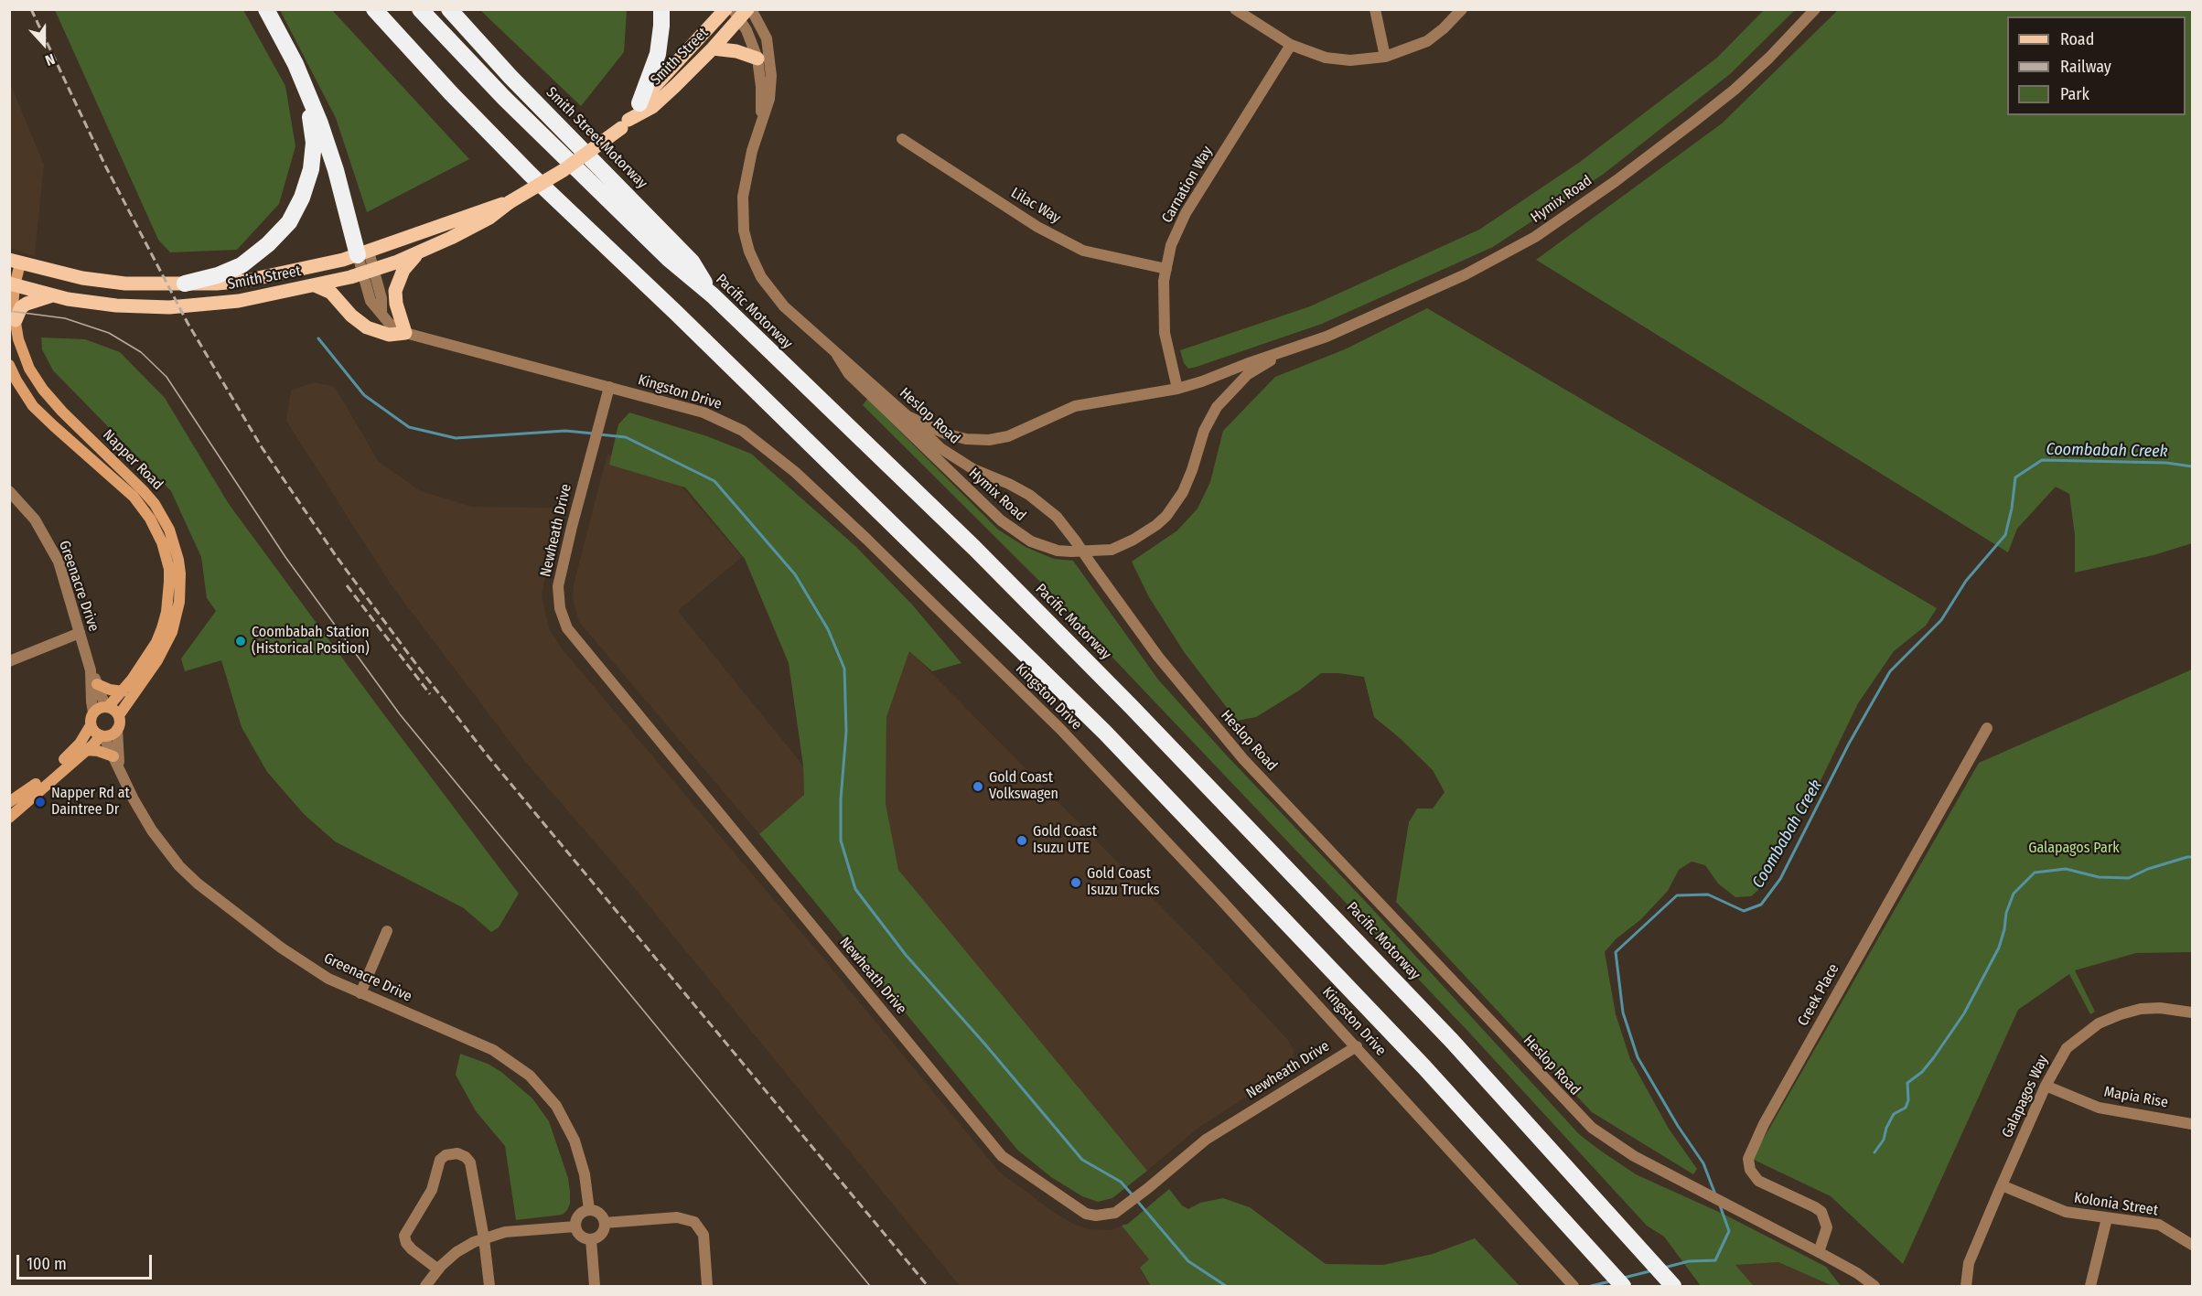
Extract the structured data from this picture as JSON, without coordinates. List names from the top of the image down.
{
  "streets": {
    "highway": ["Smith Street Motorway", "Pacific Motorway"],
    "main road": ["Smith Street", "Napper Road"],
    "street": [
      "Carnation Way",
      "Hymix Road",
      "Lilac Way",
      "Kingston Drive",
      "Heslop Road",
      "Newheath Drive",
      "Greenacre Drive",
      "Creek Place",
      "Galapagos Way",
      "Mapia Rise",
      "Kolonia Street"
    ]
  },
  "crossings": [
    ["Smith Street", "Kingston Drive"],
    ["Smith Street", "Heslop Road"],
    ["Smith Street", "Napper Road"],
    ["Smith Street Motorway", "Pacific Motorway"],
    ["Carnation Way", "Hymix Road"],
    ["Carnation Way", "Lilac Way"],
    ["Hymix Road", "Heslop Road"],
    ["Kingston Drive", "Newheath Drive"],
    ["Heslop Road", "Creek Place"],
    ["Napper Road", "Greenacre Drive"],
    ["Galapagos Way", "Mapia Rise"],
    ["Galapagos Way", "Kolonia Street"]
  ],
  "water": ["Coombabah Creek"],
  "parks": ["Galapagos Park"],
  "places": [
    "Coombabah Station (Historical Position)",
    "Gold Coast Volkswagen",
    "Napper Rd at Daintree Dr",
    "Gold Coast Isuzu UTE",
    "Gold Coast Isuzu Trucks"
  ],
  "legend": ["Road", "Railway", "Park"],
  "scale_bar": "100 m",
  "north": "bottom"
}
